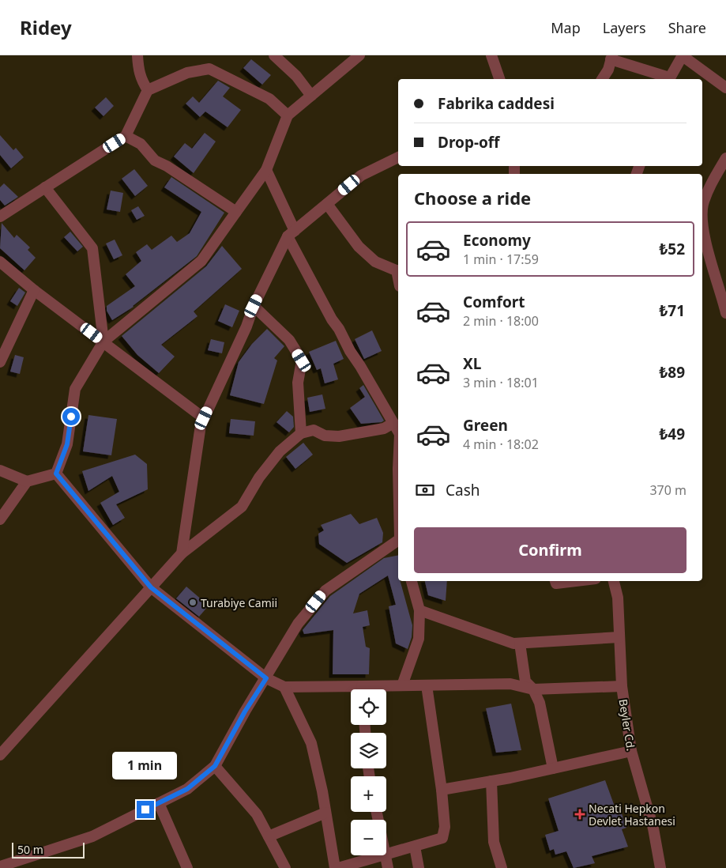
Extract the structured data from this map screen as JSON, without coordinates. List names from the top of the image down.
{
  "streets": {
    "street": ["Beyler Cd."]
  },
  "places": {
    "other": ["Turabiye Camii"],
    "health": ["Necati Hepkon Devlet Hastanesi"]
  },
  "scale_bar": "50 m",
  "page": {
    "header": "Ridey",
    "nav": ["Map", "Layers", "Share"],
    "banner": ["Fabrika caddesi", "Drop-off"],
    "heading": "Choose a ride",
    "list": [
      {
        "name": "Economy",
        "note": "1 min · 17:59",
        "value": "₺52"
      },
      {
        "name": "Comfort",
        "note": "2 min · 18:00",
        "value": "₺71"
      },
      {
        "name": "XL",
        "note": "3 min · 18:01",
        "value": "₺89"
      },
      {
        "name": "Green",
        "note": "4 min · 18:02",
        "value": "₺49"
      }
    ],
    "pay": ["Cash", "370 m"],
    "buttons": "Confirm",
    "map_buttons": ["+", "−"],
    "bubble": "1 min",
    "scale": "50 m"
  }
}
